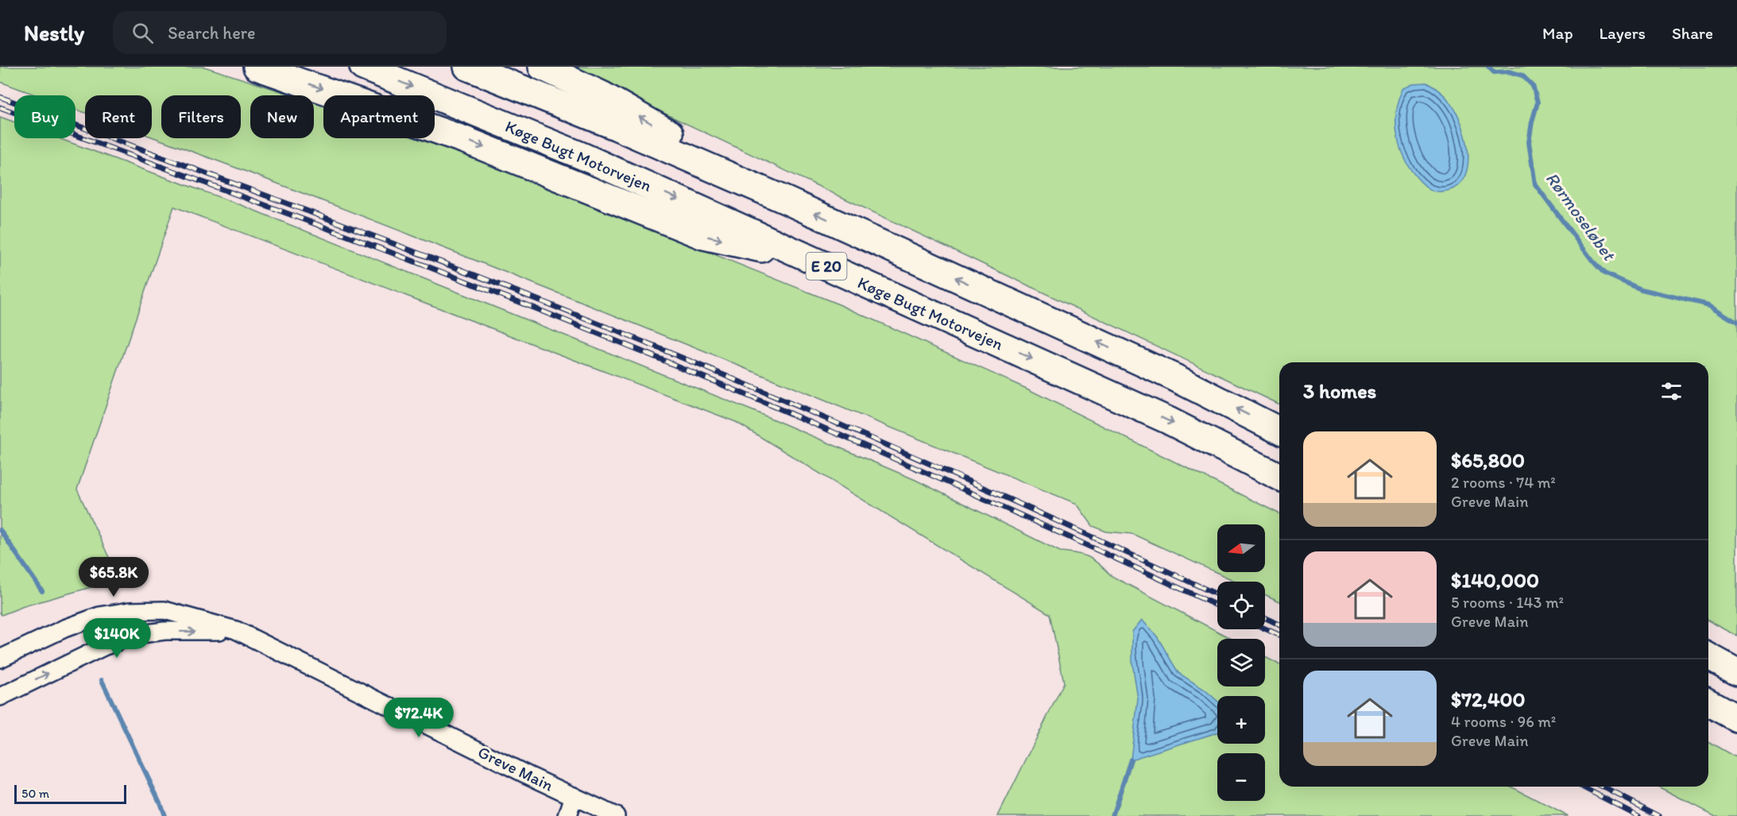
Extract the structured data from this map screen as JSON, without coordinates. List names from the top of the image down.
{
  "streets": {
    "highway": ["Køge Bugt Motorvejen", "E 20"],
    "street": ["Greve Main"]
  },
  "water": ["Rørmoseløbet"],
  "scale_bar": "50 m",
  "north": "left",
  "page": {
    "header": "Nestly",
    "search": "Search here",
    "nav": ["Map", "Layers", "Share"],
    "chip": [
      "Buy",
      "Rent",
      "Filters",
      "New",
      "Apartment"
    ],
    "heading": "3 homes",
    "list": [
      {
        "name": "$65,800",
        "note": "2 rooms · 74 m² · Greve Main"
      },
      {
        "name": "$140,000",
        "note": "5 rooms · 143 m² · Greve Main"
      },
      {
        "name": "$72,400",
        "note": "4 rooms · 96 m² · Greve Main"
      }
    ],
    "map_buttons": ["+", "−"],
    "price": ["$65.8K", "$140K", "$72.4K"],
    "scale": "50 m"
  }
}
